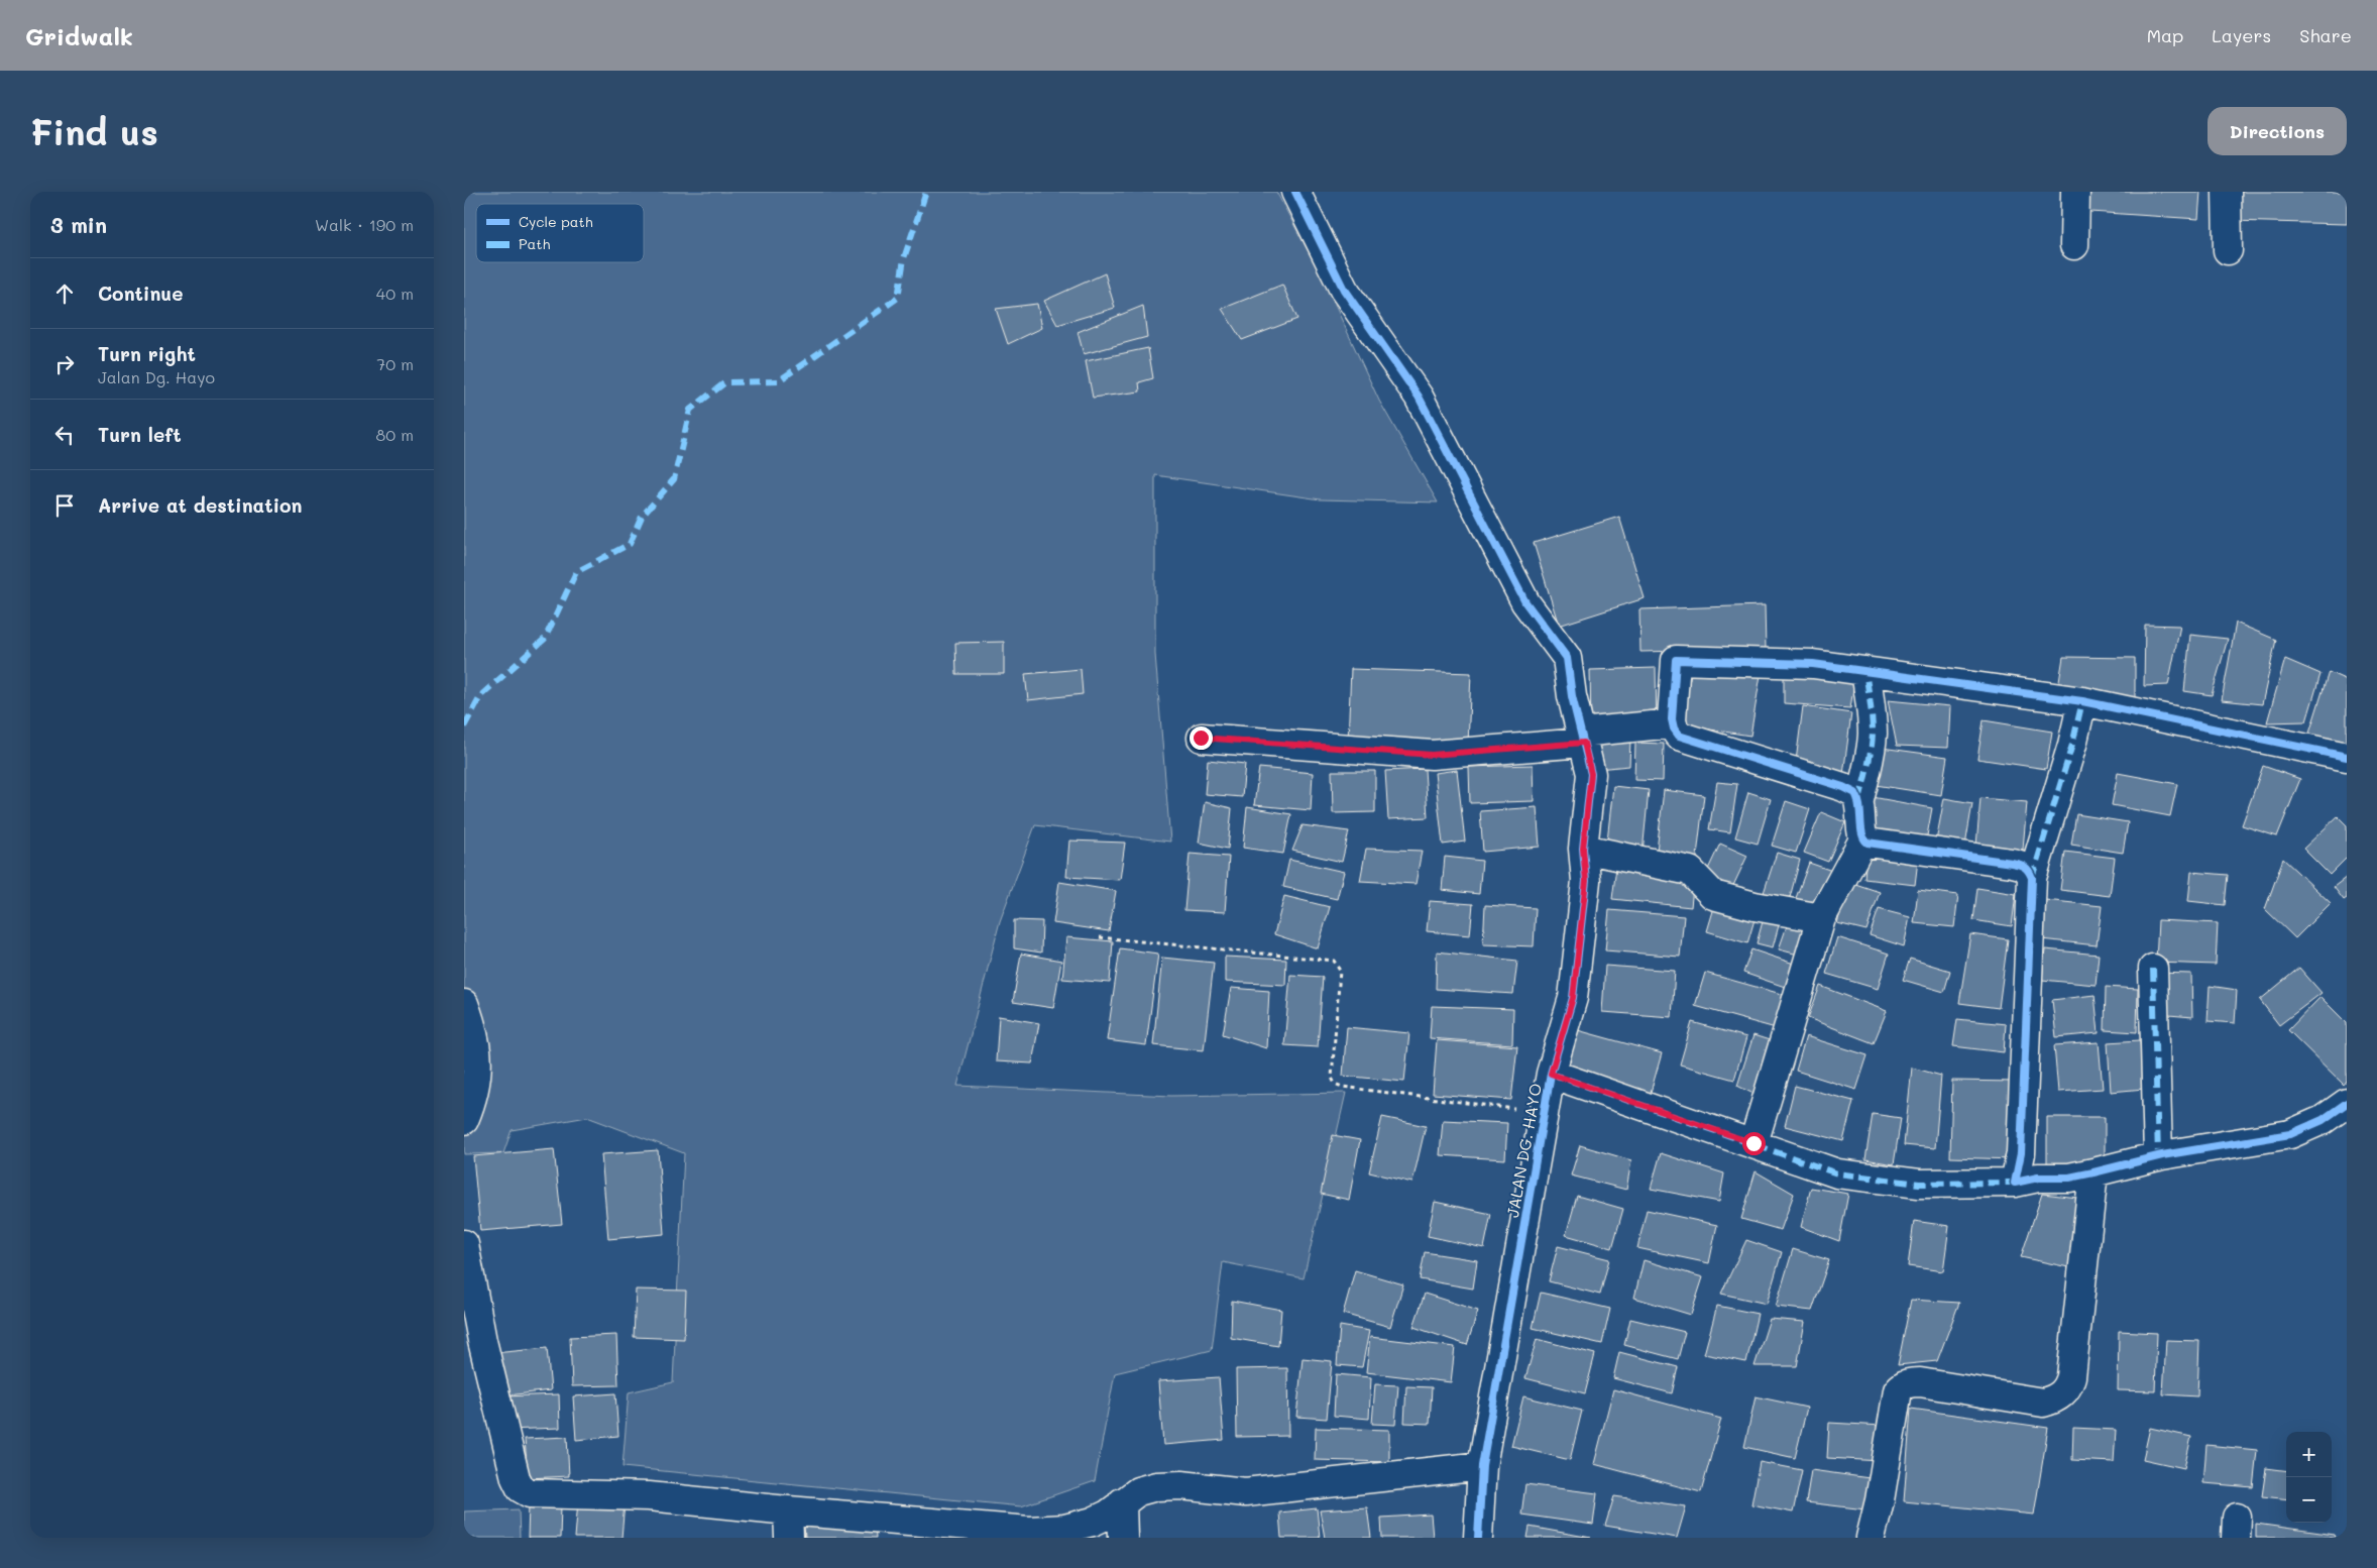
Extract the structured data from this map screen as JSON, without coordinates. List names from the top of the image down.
{
  "streets": {
    "street": ["JALAN DG. HAYO"]
  },
  "legend": ["Cycle path", "Path"],
  "page": {
    "header": "Gridwalk",
    "nav": ["Map", "Layers", "Share"],
    "buttons": "Directions",
    "title": "Find us",
    "heading": ["3 min", "Walk · 190 m"],
    "list": [
      ["Continue", "40 m"],
      ["Turn right", "Jalan Dg. Hayo", "70 m"],
      ["Turn left", "80 m"],
      "Arrive at destination"
    ],
    "map_buttons": ["+", "−"]
  }
}
